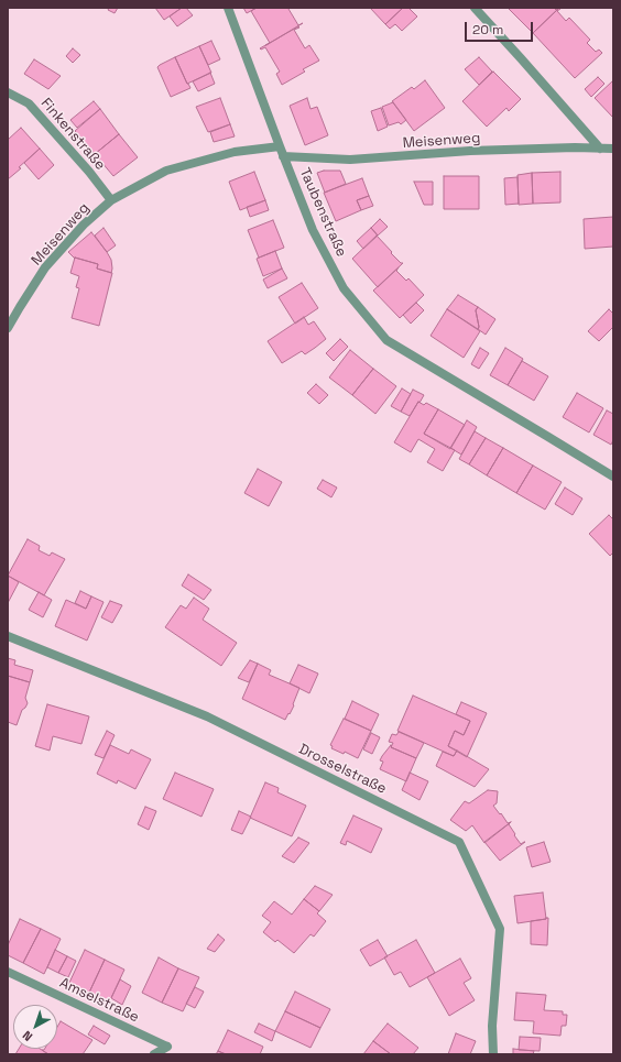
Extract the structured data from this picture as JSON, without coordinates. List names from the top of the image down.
{
  "streets": {
    "street": [
      "Finkenstraße",
      "Meisenweg",
      "Taubenstraße",
      "Drosselstraße",
      "Amselstraße"
    ]
  },
  "crossings": [
    ["Finkenstraße", "Meisenweg"],
    ["Meisenweg", "Taubenstraße"]
  ],
  "scale_bar": "20 m",
  "north": "bottom left"
}
